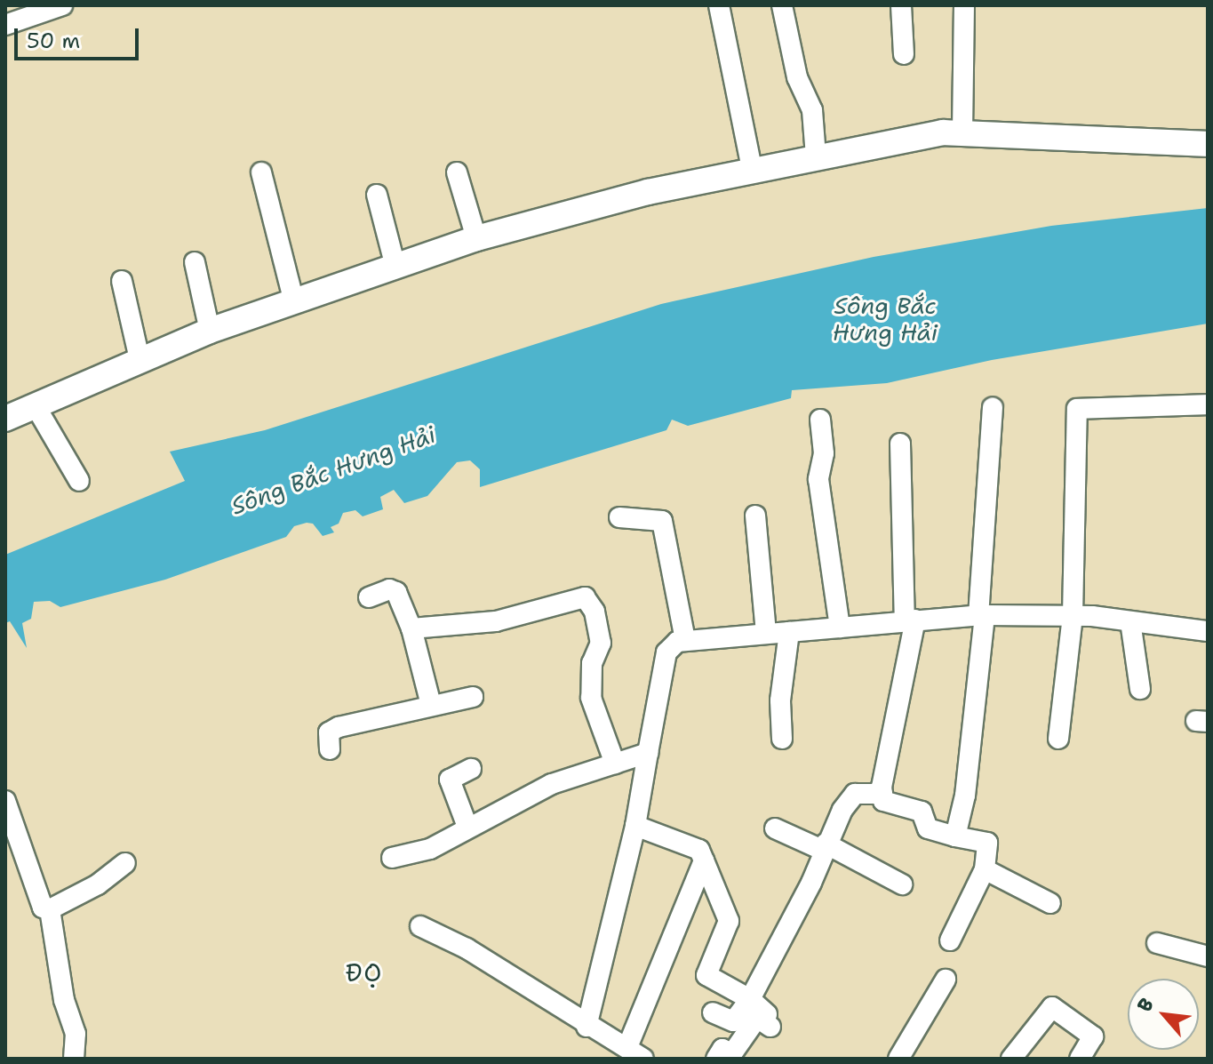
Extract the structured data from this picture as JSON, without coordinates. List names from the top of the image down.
{
  "districts": ["ĐỌ"],
  "water": ["Sông Bắc Hưng Hải"],
  "scale_bar": "50 m",
  "north": "top left"
}
